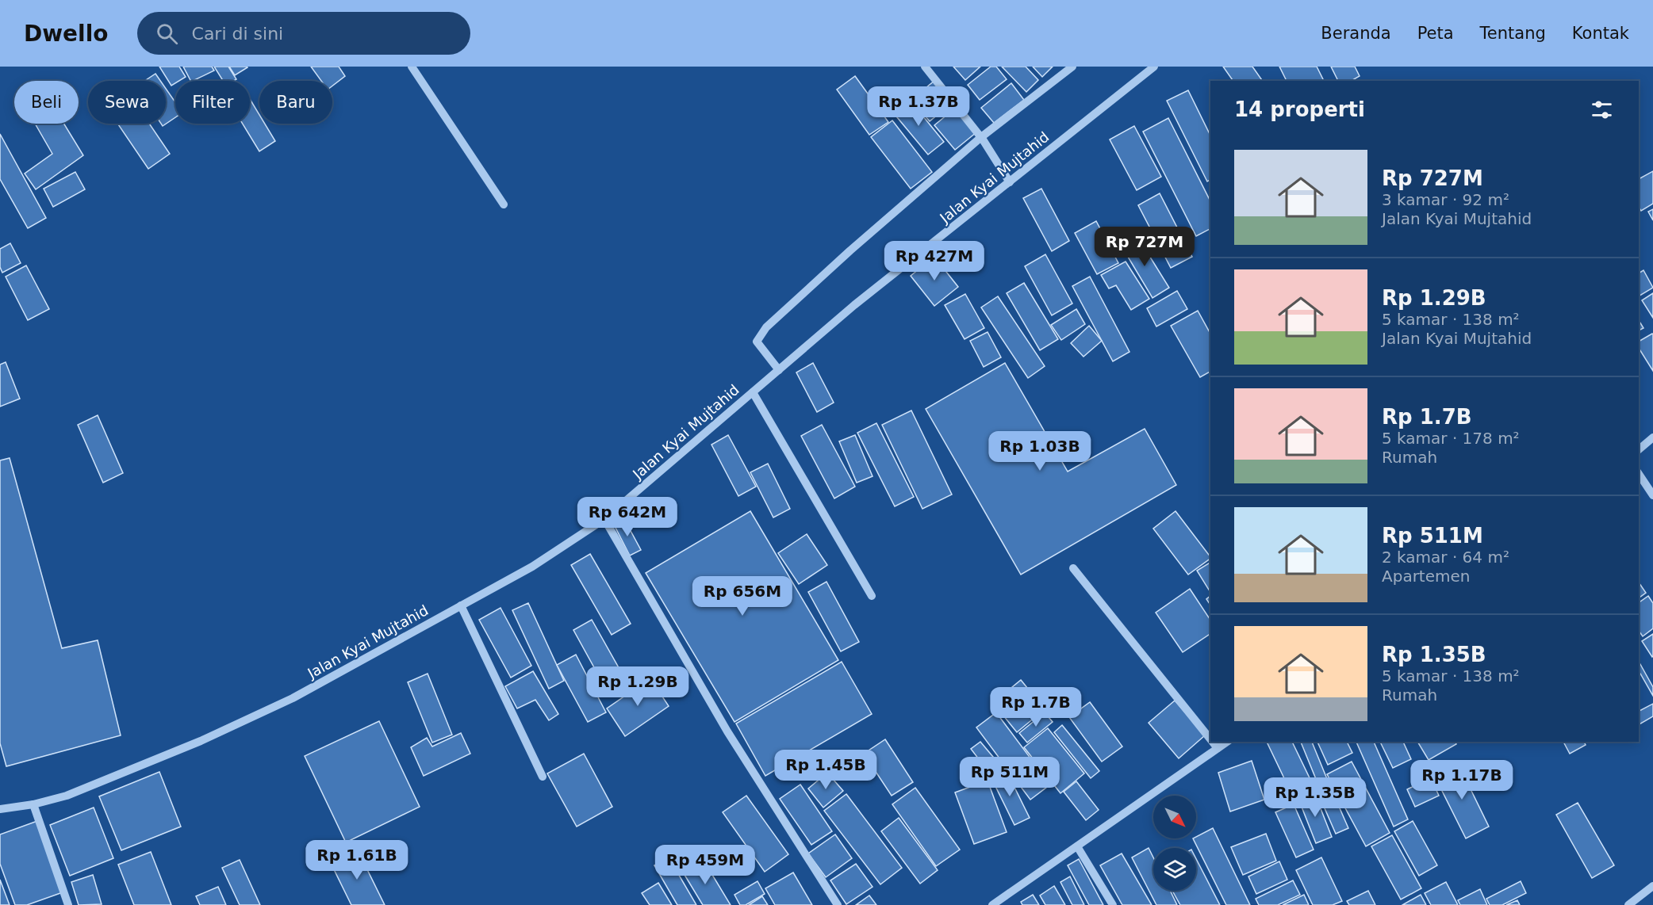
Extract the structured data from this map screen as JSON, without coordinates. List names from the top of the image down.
{
  "streets": {
    "street": ["Jalan Kyai Mujtahid"]
  },
  "north": "bottom right",
  "page": {
    "header": "Dwello",
    "search": "Cari di sini",
    "nav": [
      "Beranda",
      "Peta",
      "Tentang",
      "Kontak"
    ],
    "chip": [
      "Beli",
      "Sewa",
      "Filter",
      "Baru"
    ],
    "heading": "14 properti",
    "price": [
      "Rp 1.37B",
      "Rp 727M",
      "Rp 427M",
      "Rp 1.03B",
      "Rp 642M",
      "Rp 656M",
      "Rp 1.29B",
      "Rp 1.7B",
      "Rp 1.45B",
      "Rp 511M",
      "Rp 1.17B",
      "Rp 1.35B",
      "Rp 1.61B",
      "Rp 459M"
    ],
    "list": [
      {
        "name": "Rp 727M",
        "note": "3 kamar · 92 m² · Jalan Kyai Mujtahid"
      },
      {
        "name": "Rp 1.29B",
        "note": "5 kamar · 138 m² · Jalan Kyai Mujtahid"
      },
      {
        "name": "Rp 1.7B",
        "note": "5 kamar · 178 m² · Rumah"
      },
      {
        "name": "Rp 511M",
        "note": "2 kamar · 64 m² · Apartemen"
      },
      {
        "name": "Rp 1.35B",
        "note": "5 kamar · 138 m² · Rumah"
      }
    ]
  }
}
